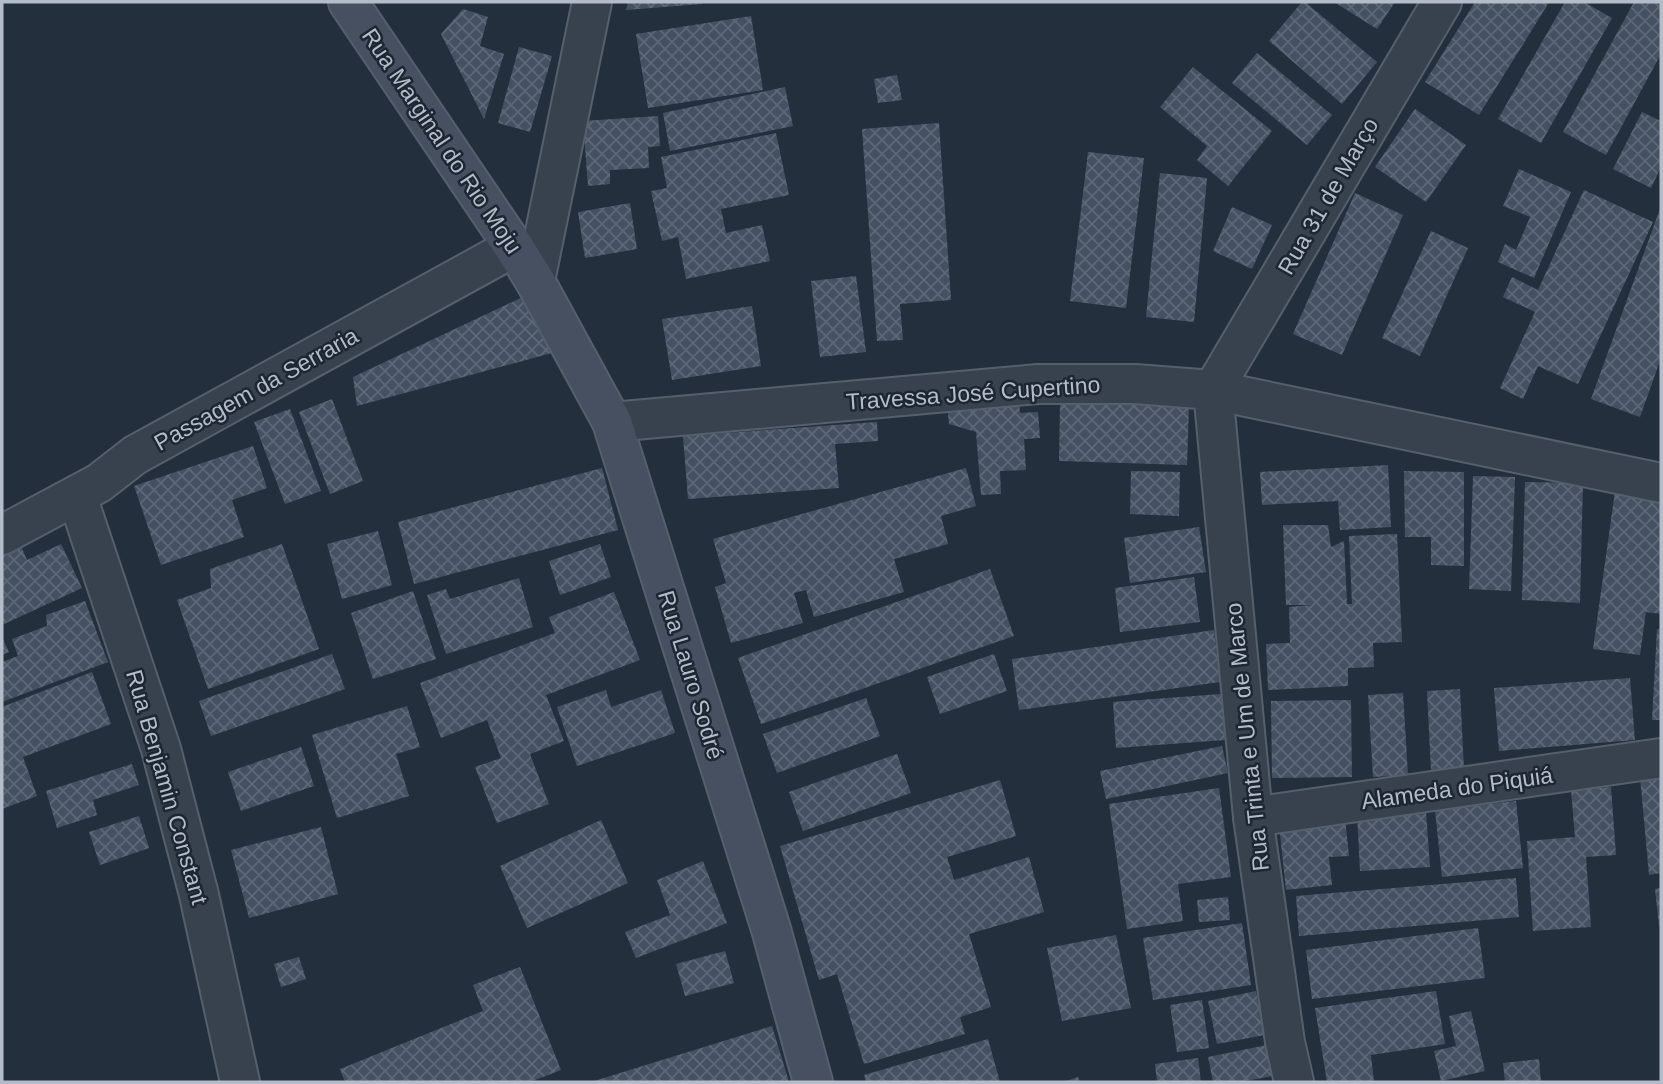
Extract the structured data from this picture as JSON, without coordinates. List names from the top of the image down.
{
  "streets": {
    "main road": ["Rua Marginal do Rio Moju", "Rua Lauro Sodré"],
    "street": [
      "Rua 31 de Março",
      "Passagem da Serraria",
      "Travessa José Cupertino",
      "Rua Trinta e Um de Marco",
      "Rua Benjamin Constant",
      "Alameda do Piquiá"
    ]
  },
  "crossings": [
    ["Rua Marginal do Rio Moju", "Passagem da Serraria"],
    ["Rua Marginal do Rio Moju", "Rua Lauro Sodré"],
    ["Rua 31 de Março", "Travessa José Cupertino"],
    ["Rua 31 de Março", "Rua Trinta e Um de Marco"],
    ["Passagem da Serraria", "Rua Benjamin Constant"],
    ["Travessa José Cupertino", "Rua Lauro Sodré"],
    ["Travessa José Cupertino", "Rua Trinta e Um de Marco"],
    ["Rua Trinta e Um de Marco", "Alameda do Piquiá"]
  ]
}
